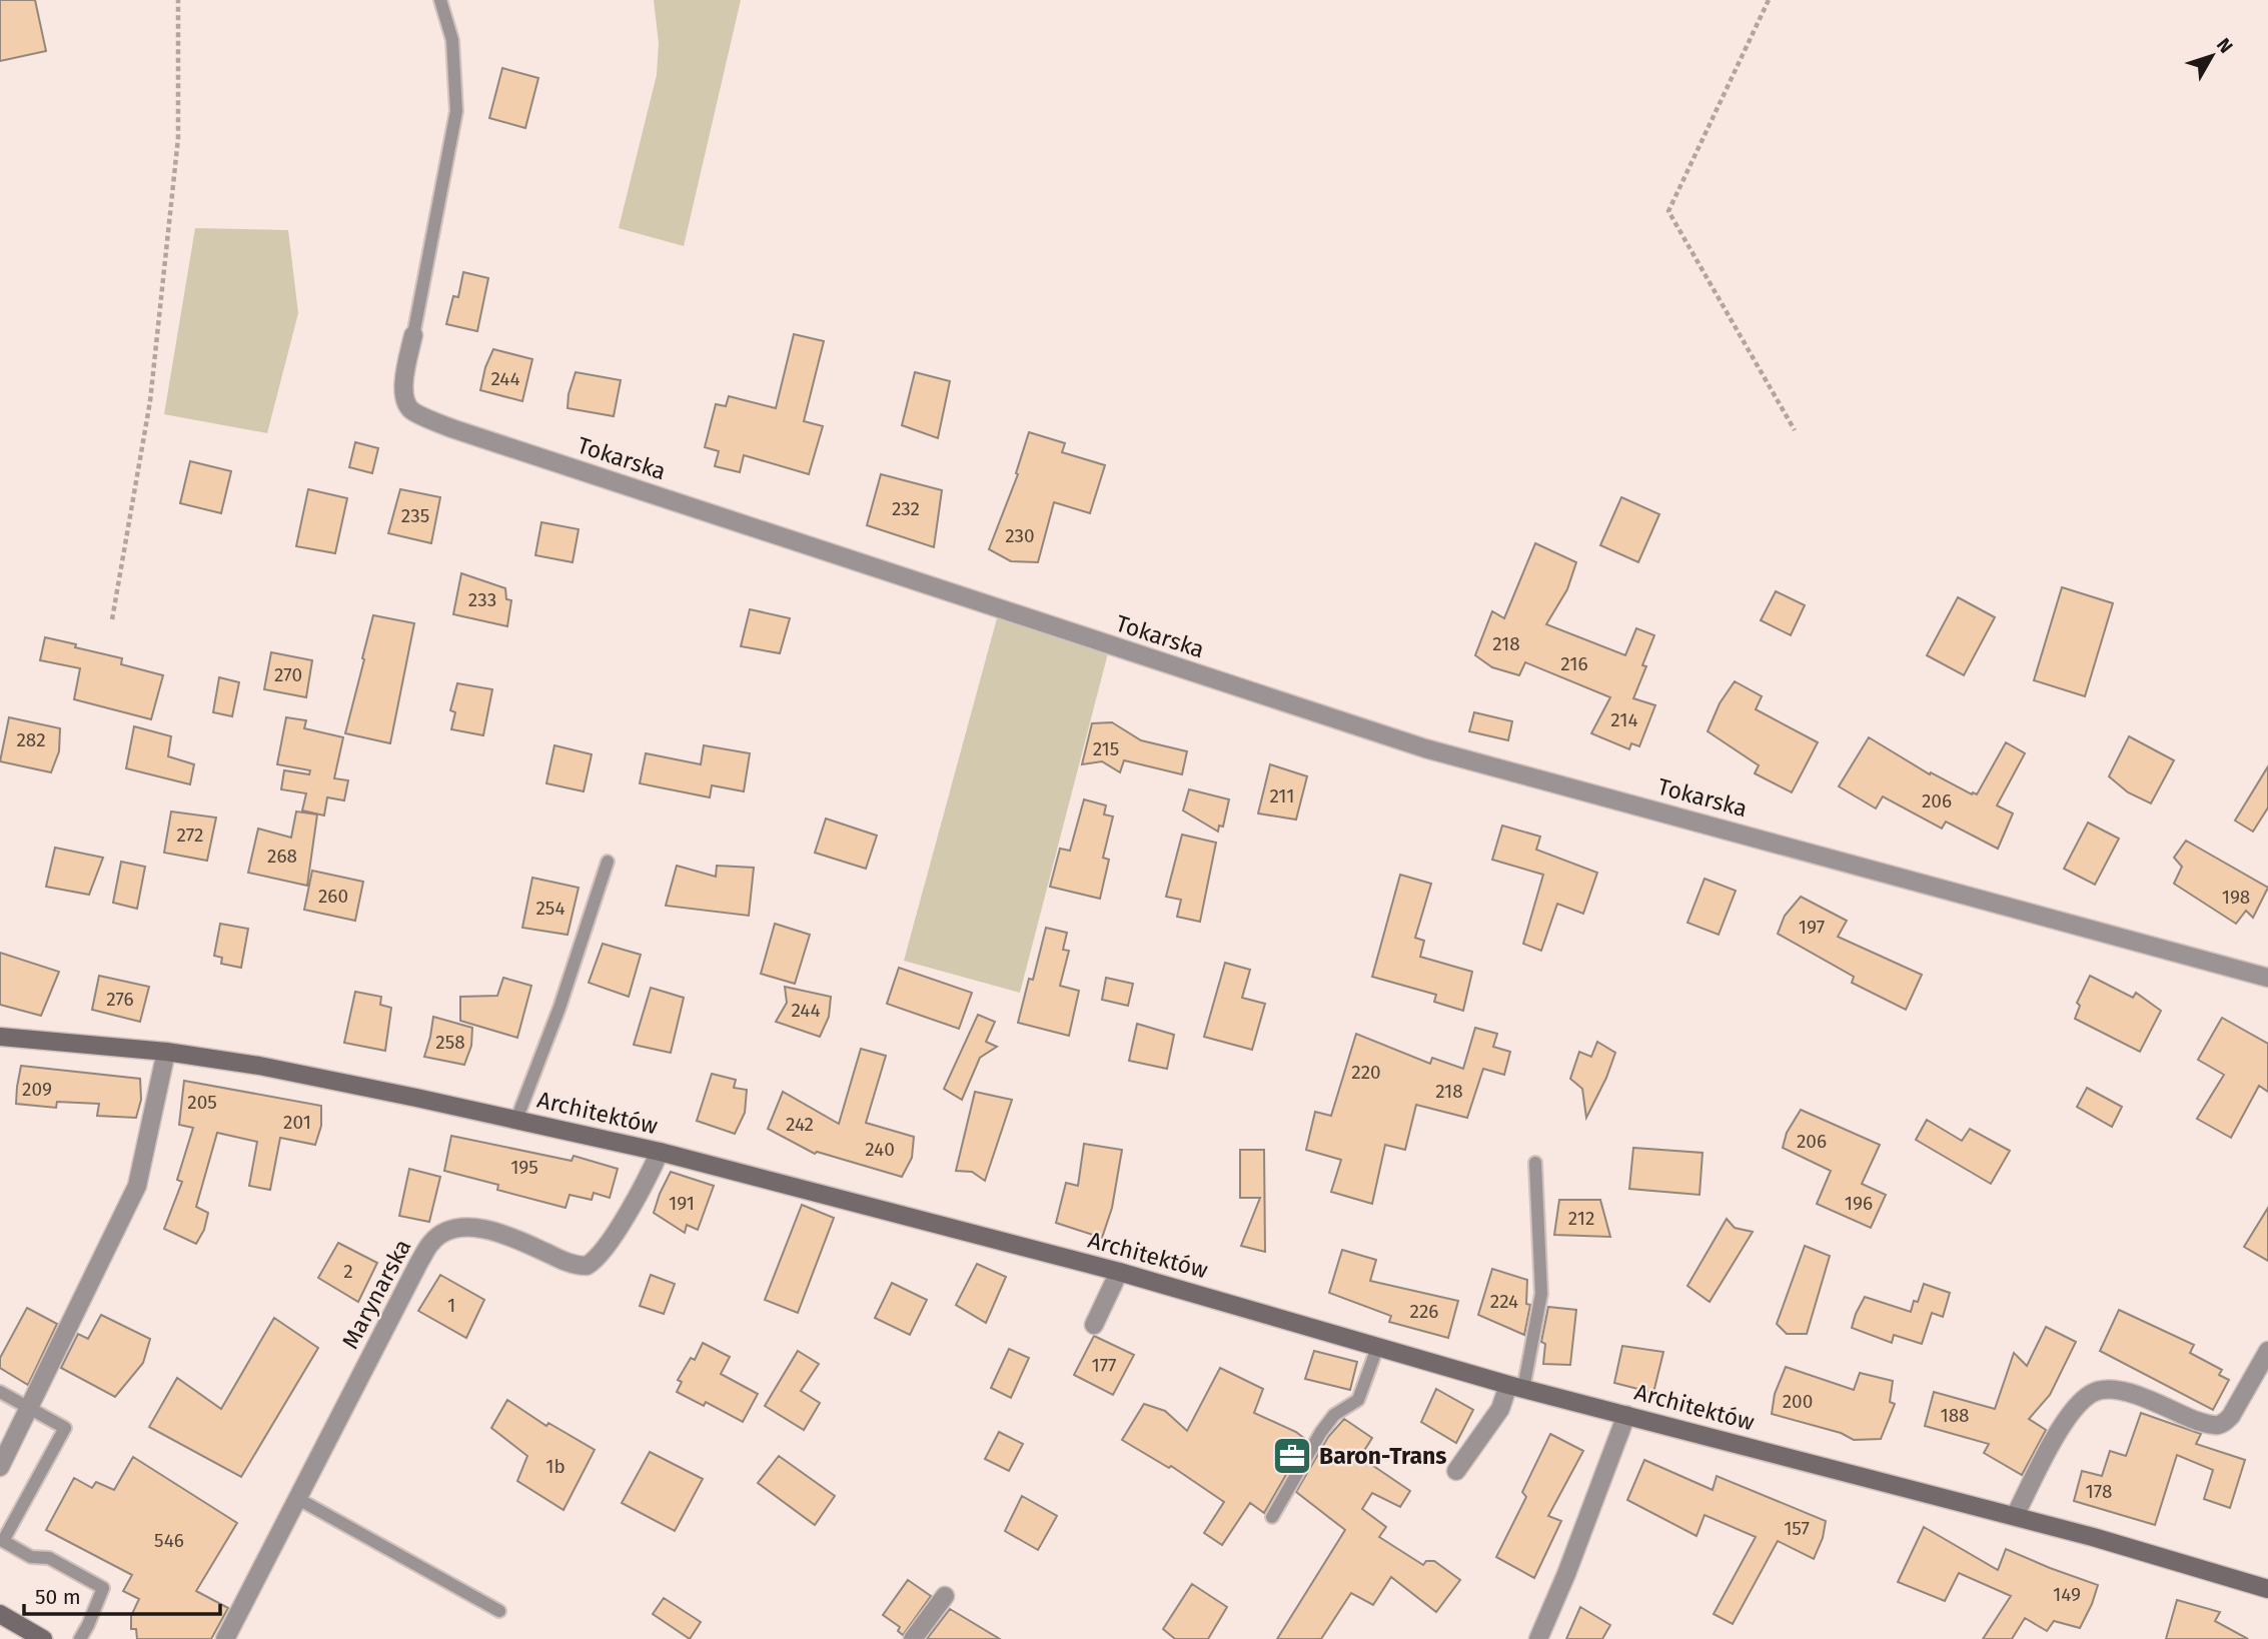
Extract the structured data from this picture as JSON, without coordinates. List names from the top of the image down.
{
  "streets": {
    "street": ["Tokarska", "Architektów", "Marynarska"]
  },
  "crossings": [
    ["Architektów", "Marynarska"]
  ],
  "places": {
    "office": ["Baron-Trans"]
  },
  "house_numbers": [
    "244",
    "232",
    "235",
    "230",
    "233",
    "218",
    "216",
    "270",
    "214",
    "282",
    "215",
    "211",
    "206",
    "272",
    "268",
    "260",
    "198",
    "254",
    "197",
    "276",
    "244",
    "258",
    "220",
    "209",
    "218",
    "205",
    "201",
    "242",
    "206",
    "240",
    "195",
    "191",
    "196",
    "212",
    "2",
    "224",
    "1",
    "226",
    "177",
    "200",
    "188",
    "1b",
    "178",
    "157",
    "546",
    "149"
  ],
  "scale_bar": "50 m",
  "north": "top right"
}
